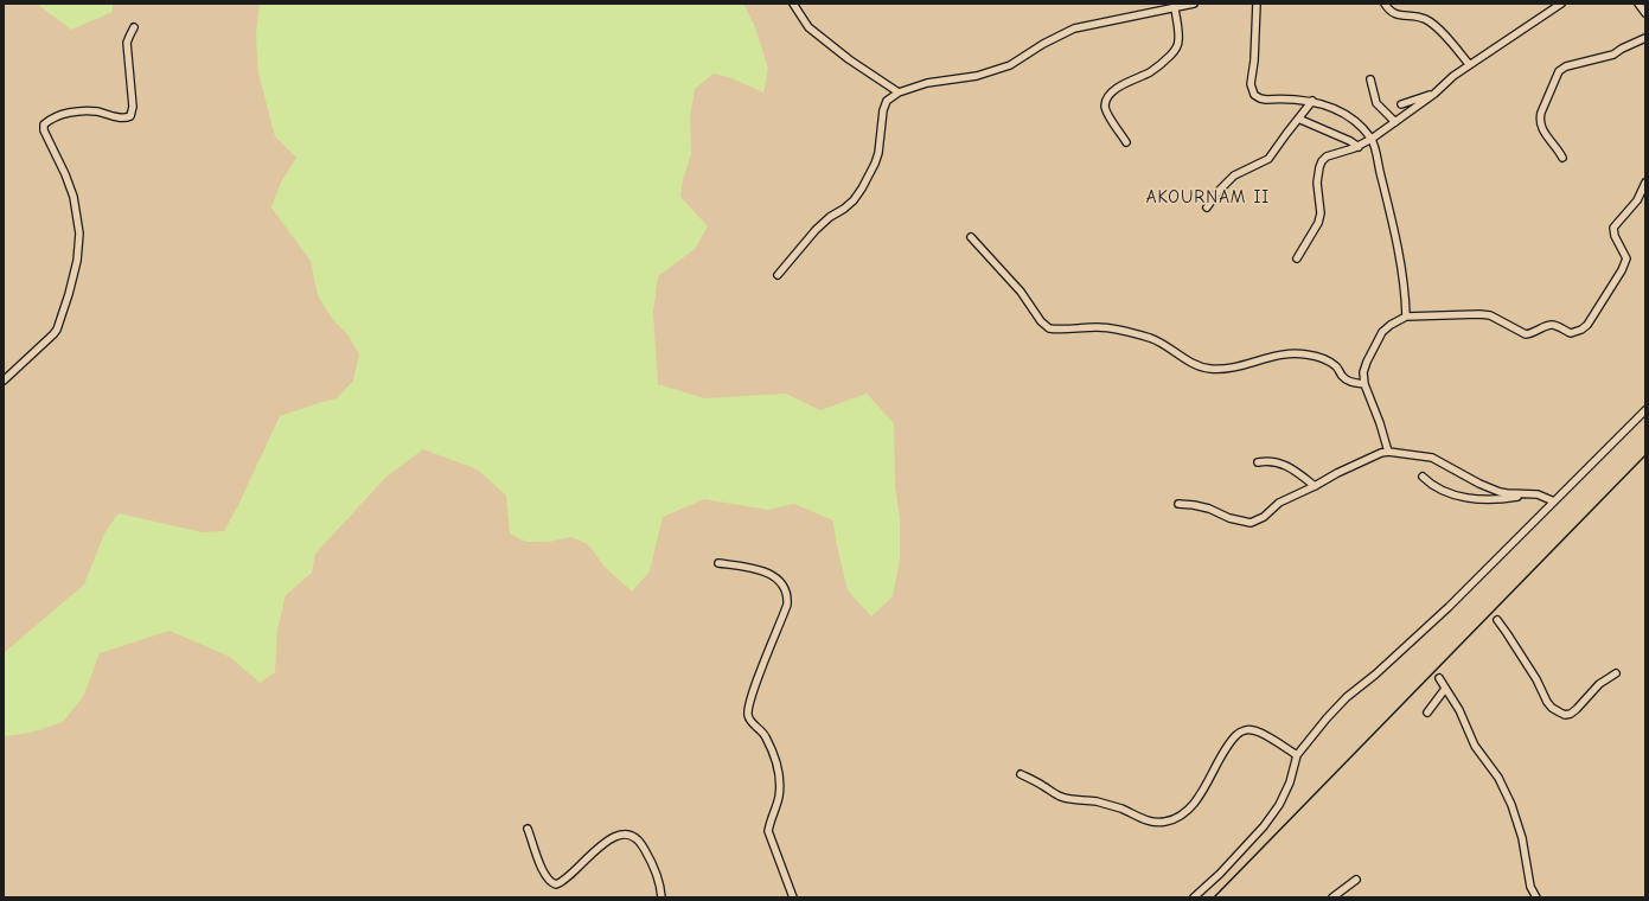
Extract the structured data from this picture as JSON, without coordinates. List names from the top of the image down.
{
  "districts": ["AKOURNAM II"]
}
